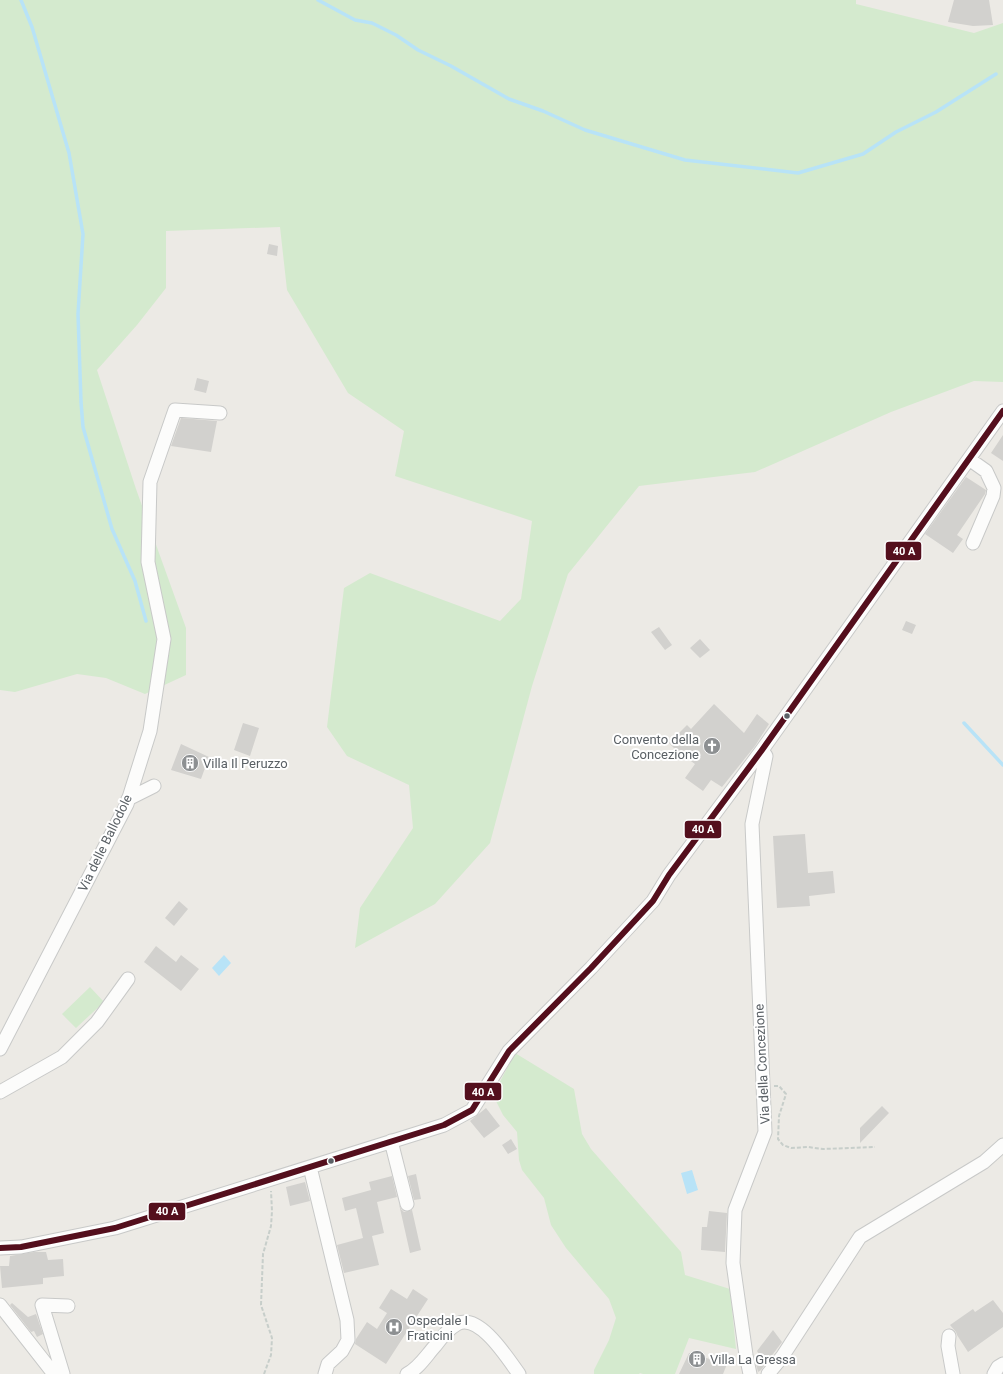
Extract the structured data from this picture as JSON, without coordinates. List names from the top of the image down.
{
  "streets": {
    "street": ["Via delle Ballodole", "Via della Concezione"]
  },
  "places": {
    "church": ["Convento della Concezione"],
    "building": ["Villa Il Peruzzo", "Villa La Gressa"],
    "hospital": ["Ospedale I Fraticini"]
  }
}
